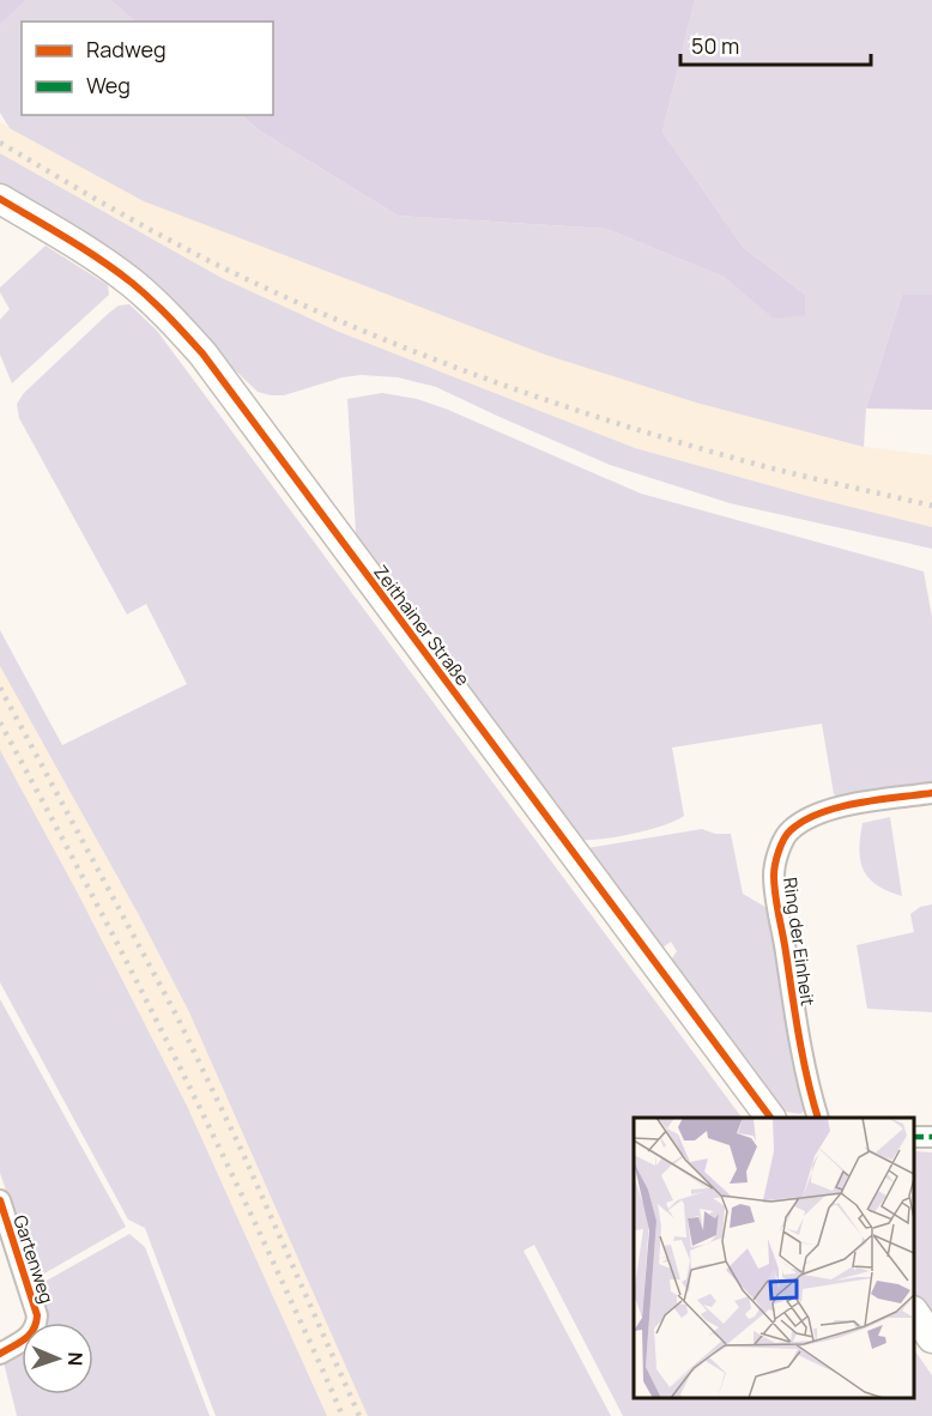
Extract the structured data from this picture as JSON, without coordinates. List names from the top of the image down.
{
  "streets": {
    "street": ["Zeithainer Straße", "Ring der Einheit", "Gartenweg"]
  },
  "legend": ["Radweg", "Weg"],
  "scale_bar": "50 m",
  "north": "right"
}
